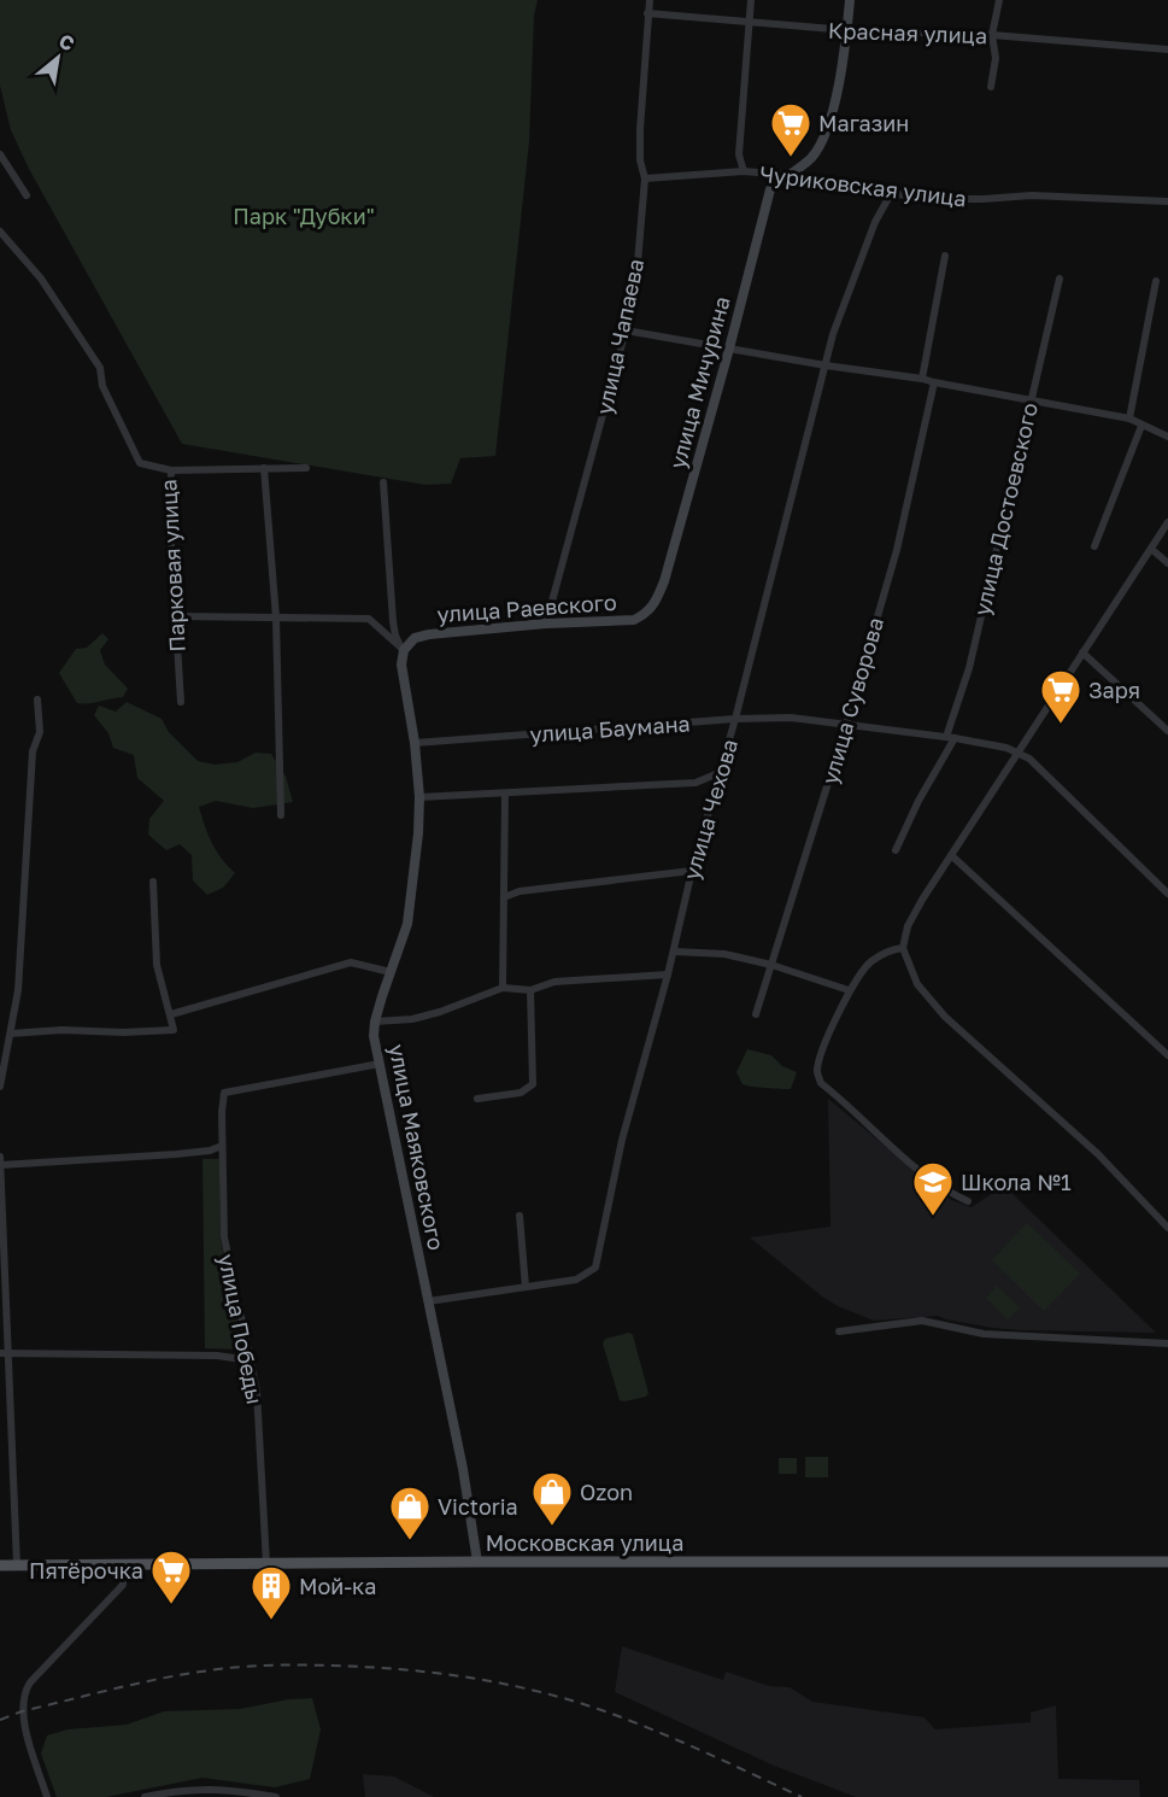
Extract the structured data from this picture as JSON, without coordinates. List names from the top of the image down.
{
  "streets": {
    "main road": ["Московская улица"],
    "street": [
      "Красная улица",
      "Чуриковская улица",
      "улица Чапаева",
      "улица Мичурина",
      "улица Достоевского",
      "Парковая улица",
      "улица Раевского",
      "улица Суворова",
      "улица Баумана",
      "улица Чехова",
      "улица Маяковского",
      "улица Победы"
    ]
  },
  "crossings": [
    ["Красная улица", "улица Чапаева"],
    ["Красная улица", "улица Мичурина"],
    ["Чуриковская улица", "улица Чапаева"],
    ["Чуриковская улица", "улица Мичурина"],
    ["Чуриковская улица", "улица Чехова"],
    ["улица Чапаева", "улица Раевского"],
    ["улица Мичурина", "улица Раевского"],
    ["улица Достоевского", "улица Баумана"],
    ["улица Раевского", "улица Маяковского"],
    ["улица Суворова", "улица Баумана"],
    ["улица Баумана", "улица Чехова"],
    ["улица Баумана", "улица Маяковского"],
    ["улица Чехова", "улица Маяковского"],
    ["улица Маяковского", "улица Победы"],
    ["улица Маяковского", "Московская улица"],
    ["улица Победы", "Московская улица"]
  ],
  "parks": ["Парк \"Дубки\""],
  "places": {
    "supermarket": ["Магазин", "Заря", "Пятёрочка"],
    "school or university": ["Школа №1"],
    "shop": ["Ozon", "Victoria"],
    "building": ["Мой-ка"]
  },
  "north": "top right"
}
